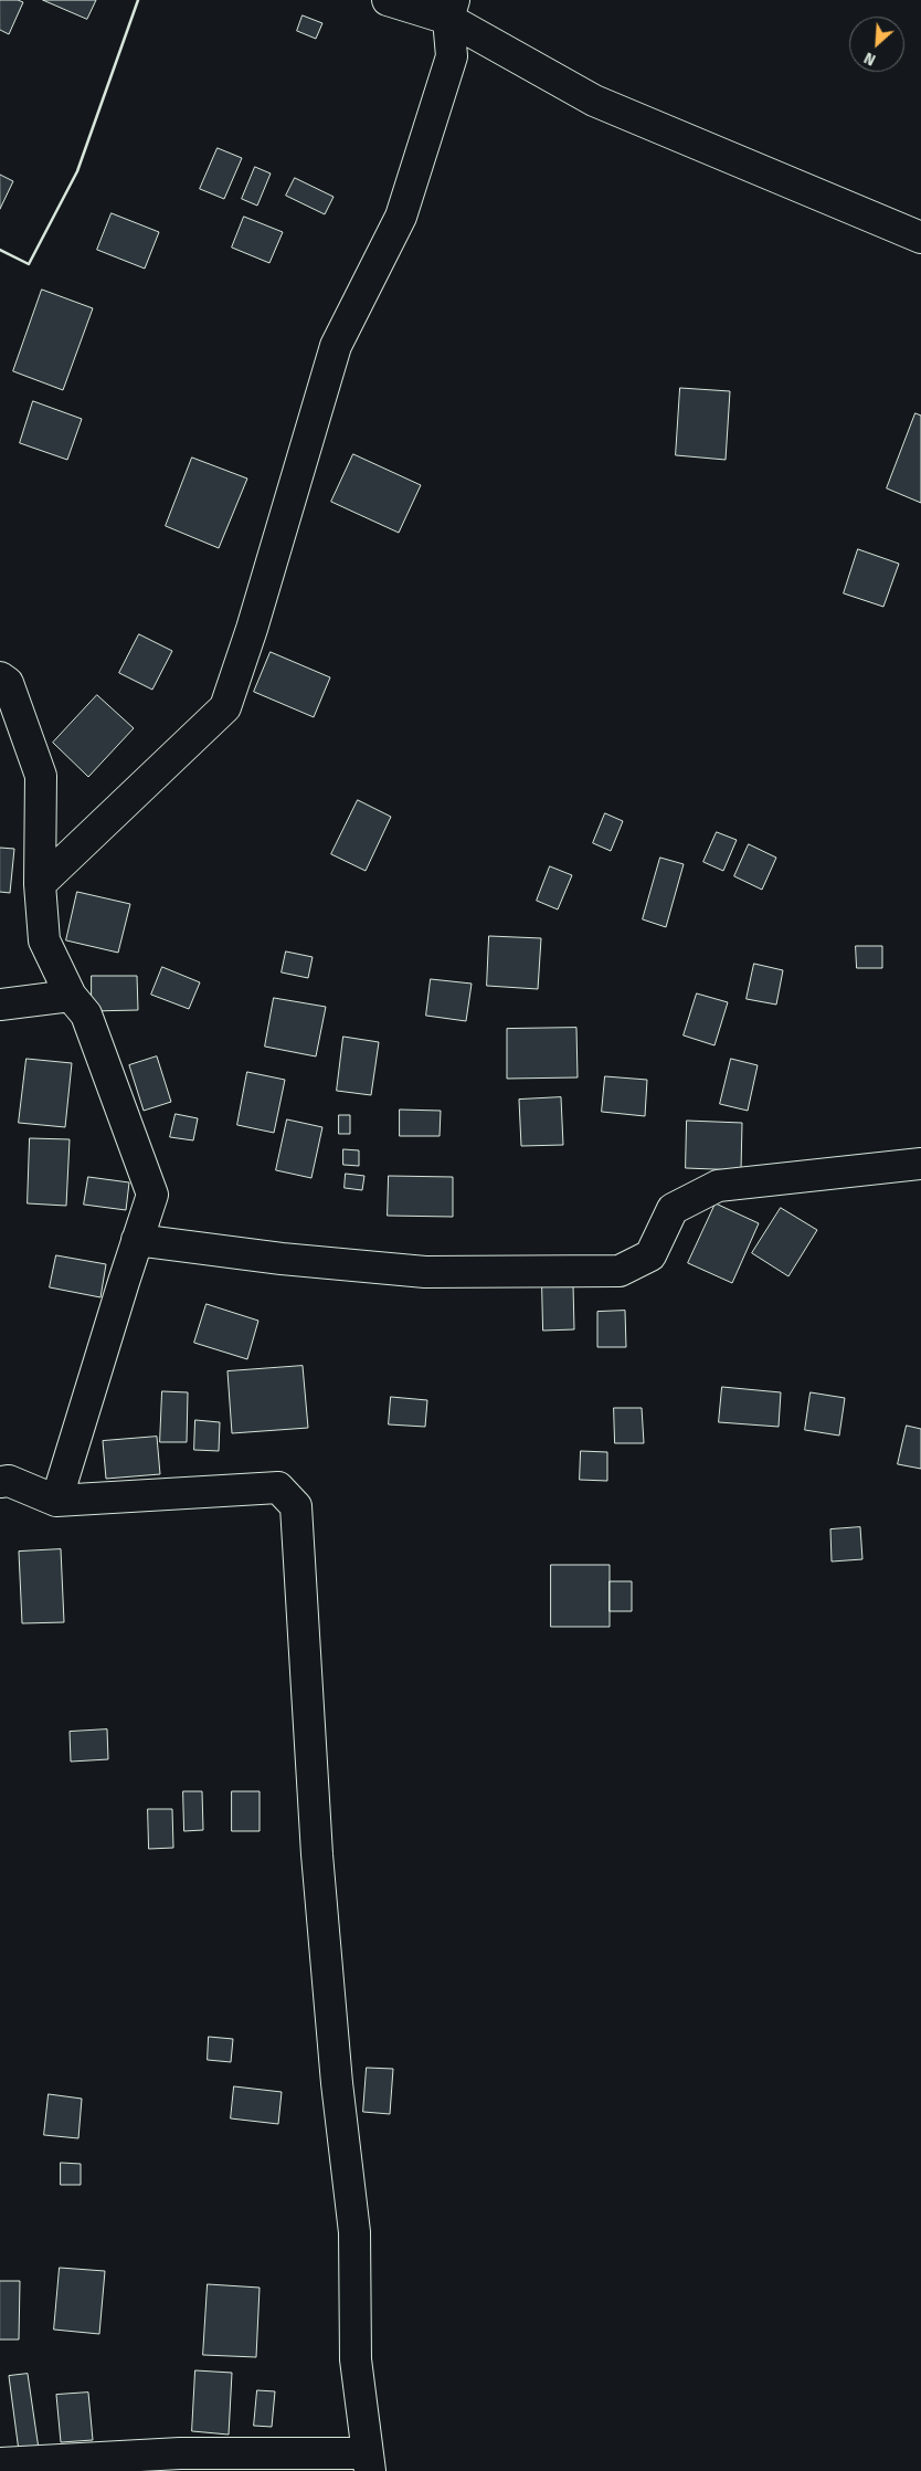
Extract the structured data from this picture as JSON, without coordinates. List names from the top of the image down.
{
  "north": "bottom left"
}
